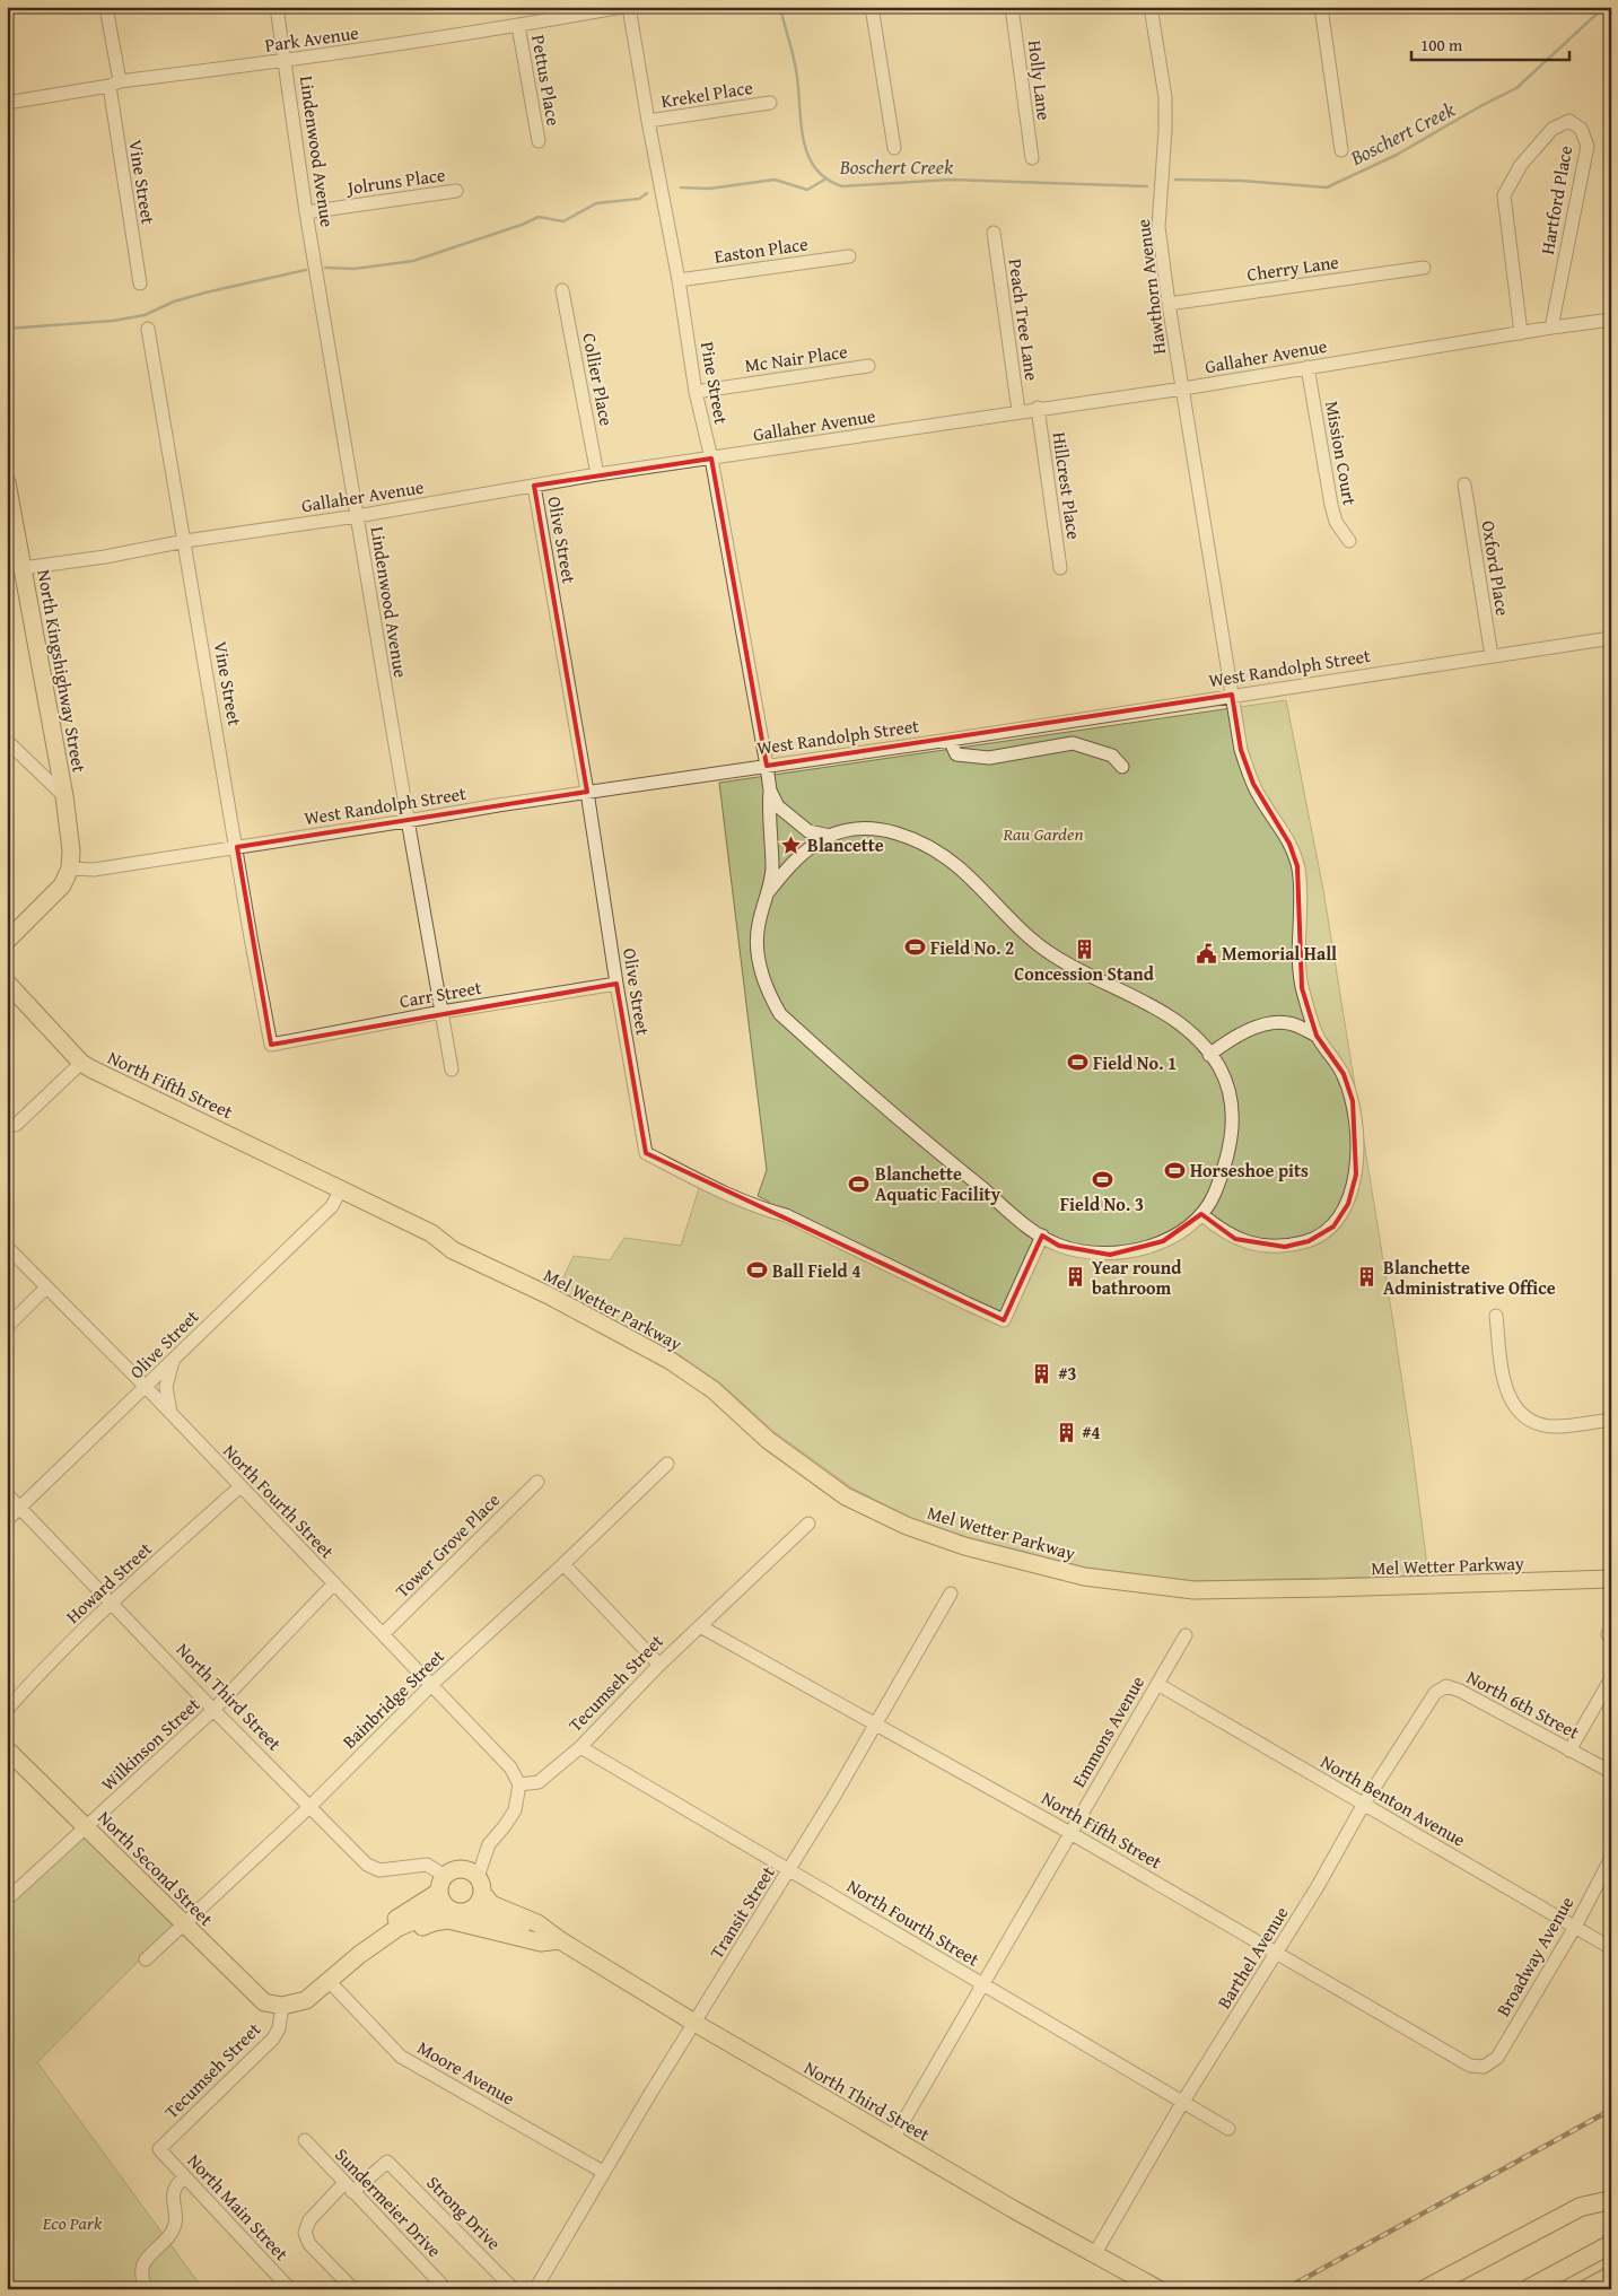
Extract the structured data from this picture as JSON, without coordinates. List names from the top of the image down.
{
  "streets": {
    "main road": [
      "North Kingshighway Street",
      "North Fifth Street",
      "Mel Wetter Parkway",
      "North Third Street",
      "North Second Street"
    ],
    "street": [
      "Park Avenue",
      "Pettus Place",
      "Holly Lane",
      "Krekel Place",
      "Lindenwood Avenue",
      "Jolruns Place",
      "Vine Street",
      "Hartford Place",
      "Easton Place",
      "Cherry Lane",
      "Hawthorn Avenue",
      "Peach Tree Lane",
      "Gallaher Avenue",
      "Mc Nair Place",
      "Collier Place",
      "Pine Street",
      "Mission Court",
      "Hillcrest Place",
      "Olive Street",
      "Oxford Place",
      "West Randolph Street",
      "Carr Street",
      "North Fourth Street",
      "Tower Grove Place",
      "Howard Street",
      "Tecumseh Street",
      "Bainbridge Street",
      "North 6th Street",
      "Emmons Avenue",
      "Wilkinson Street",
      "North Benton Avenue",
      "Transit Street",
      "Broadway Avenue",
      "Barthel Avenue",
      "Moore Avenue",
      "Sundermeier Drive",
      "North Main Street",
      "Strong Drive"
    ]
  },
  "crossings": [
    ["Park Avenue", "Pettus Place"],
    ["Park Avenue", "Lindenwood Avenue"],
    ["Park Avenue", "Vine Street"],
    ["Krekel Place", "Pine Street"],
    ["Lindenwood Avenue", "Jolruns Place"],
    ["Lindenwood Avenue", "Gallaher Avenue"],
    ["Lindenwood Avenue", "West Randolph Street"],
    ["Lindenwood Avenue", "Carr Street"],
    ["Vine Street", "Gallaher Avenue"],
    ["Vine Street", "West Randolph Street"],
    ["Vine Street", "Carr Street"],
    ["Hartford Place", "Gallaher Avenue"],
    ["Easton Place", "Pine Street"],
    ["Cherry Lane", "Hawthorn Avenue"],
    ["Hawthorn Avenue", "Gallaher Avenue"],
    ["Hawthorn Avenue", "West Randolph Street"],
    ["Peach Tree Lane", "Gallaher Avenue"],
    ["Gallaher Avenue", "Collier Place"],
    ["Gallaher Avenue", "Pine Street"],
    ["Gallaher Avenue", "Mission Court"],
    ["Gallaher Avenue", "Hillcrest Place"],
    ["Gallaher Avenue", "Olive Street"],
    ["Gallaher Avenue", "North Kingshighway Street"],
    ["Mc Nair Place", "Pine Street"],
    ["Pine Street", "West Randolph Street"],
    ["Olive Street", "West Randolph Street"],
    ["Olive Street", "Carr Street"],
    ["Olive Street", "North Fifth Street"],
    ["Olive Street", "Mel Wetter Parkway"],
    ["Olive Street", "North Fourth Street"],
    ["Olive Street", "North Third Street"],
    ["Oxford Place", "West Randolph Street"],
    ["West Randolph Street", "North Kingshighway Street"],
    ["North Fifth Street", "Mel Wetter Parkway"],
    ["North Fifth Street", "Tecumseh Street"],
    ["North Fifth Street", "Emmons Avenue"],
    ["North Fifth Street", "Transit Street"],
    ["North Fifth Street", "Broadway Avenue"],
    ["North Fifth Street", "Barthel Avenue"],
    ["North Fourth Street", "Tower Grove Place"],
    ["North Fourth Street", "Howard Street"],
    ["North Fourth Street", "Tecumseh Street"],
    ["North Fourth Street", "Bainbridge Street"],
    ["North Fourth Street", "Emmons Avenue"],
    ["North Fourth Street", "Wilkinson Street"],
    ["North Fourth Street", "Transit Street"],
    ["North Fourth Street", "Barthel Avenue"],
    ["Howard Street", "North Third Street"],
    ["Tecumseh Street", "North Second Street"],
    ["Tecumseh Street", "North Main Street"],
    ["North Third Street", "Bainbridge Street"],
    ["North Third Street", "Emmons Avenue"],
    ["North Third Street", "Wilkinson Street"],
    ["North Third Street", "Transit Street"],
    ["North Third Street", "Barthel Avenue"],
    ["Bainbridge Street", "North Second Street"],
    ["North 6th Street", "Barthel Avenue"],
    ["Emmons Avenue", "North Benton Avenue"],
    ["Wilkinson Street", "North Second Street"],
    ["North Benton Avenue", "Broadway Avenue"],
    ["North Benton Avenue", "Barthel Avenue"],
    ["Transit Street", "Moore Avenue"],
    ["Sundermeier Drive", "Strong Drive"]
  ],
  "water": ["Boschert Creek"],
  "parks": ["Rau Garden", "Eco Park"],
  "places": {
    "place": ["Blancette"],
    "sports": [
      "Field No. 2",
      "Field No. 1",
      "Horseshoe pits",
      "Field No. 3",
      "Blanchette Aquatic Facility",
      "Ball Field 4"
    ],
    "building": [
      "Concession Stand",
      "Year round bathroom",
      "Blanchette Administrative Office",
      "#3",
      "#4"
    ],
    "public building": ["Memorial Hall"]
  },
  "scale_bar": "100 m"
}
